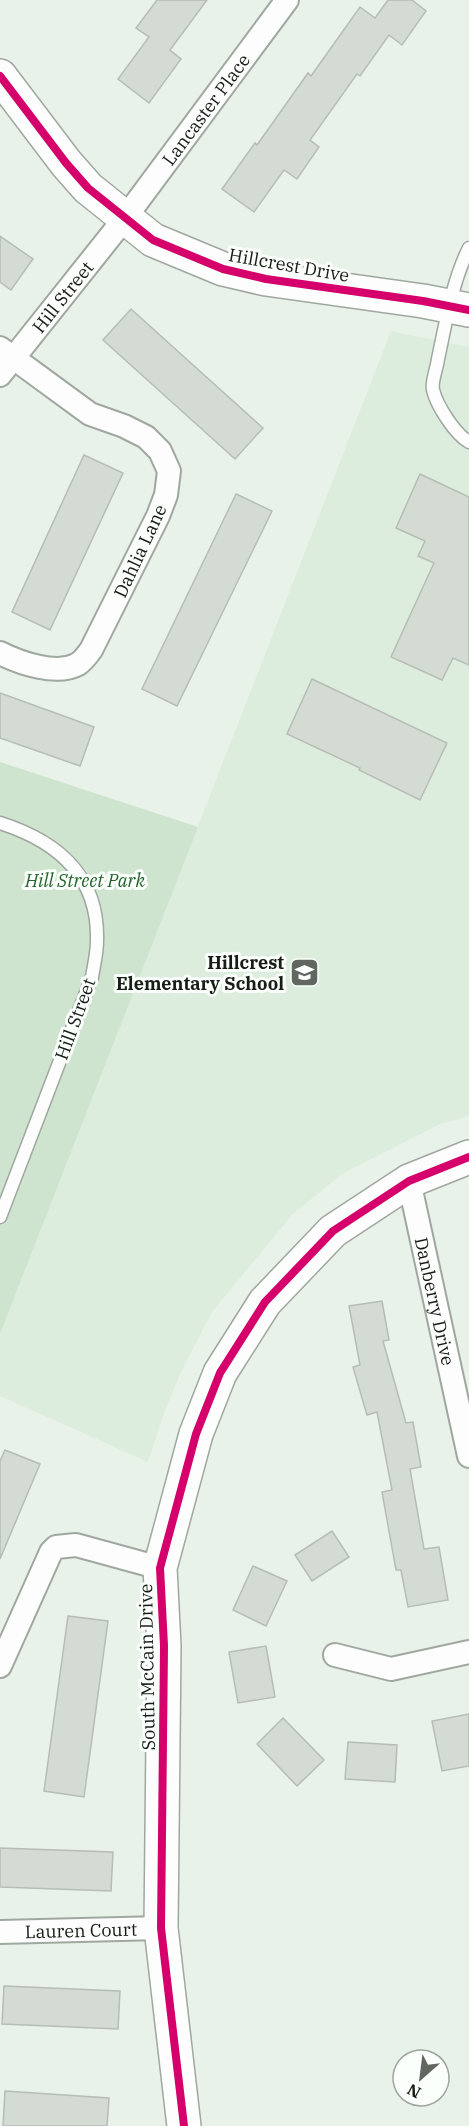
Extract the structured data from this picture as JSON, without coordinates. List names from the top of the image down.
{
  "streets": {
    "street": [
      "Lancaster Place",
      "Hillcrest Drive",
      "Hill Street",
      "Dahlia Lane",
      "Danberry Drive",
      "South McCain Drive",
      "Lauren Court"
    ]
  },
  "crossings": [
    ["Lancaster Place", "Hillcrest Drive"],
    ["Lancaster Place", "Hill Street"],
    ["Hillcrest Drive", "Hill Street"],
    ["Hill Street", "Dahlia Lane"],
    ["Danberry Drive", "South McCain Drive"],
    ["South McCain Drive", "Lauren Court"]
  ],
  "parks": ["Hill Street Park"],
  "places": {
    "school or university": ["Hillcrest Elementary School"]
  },
  "north": "bottom left"
}
